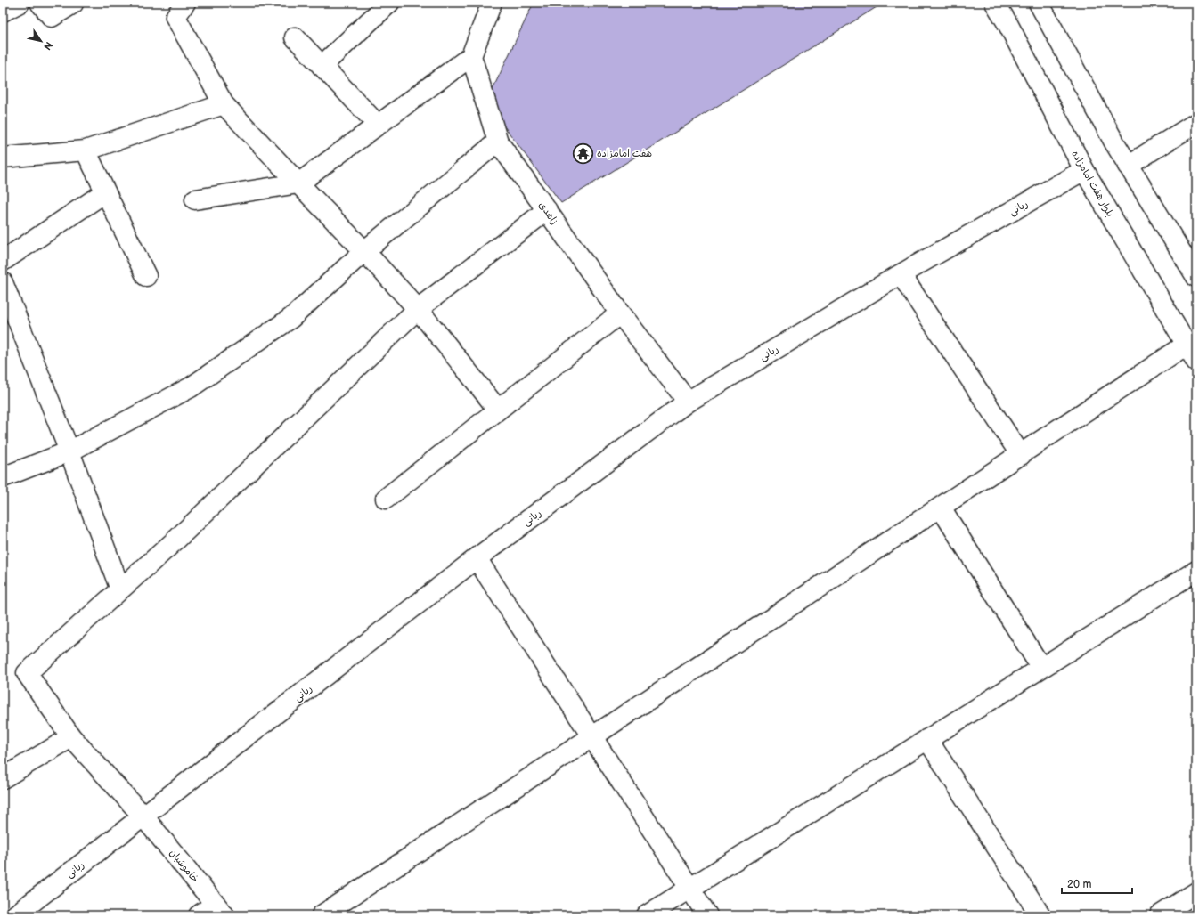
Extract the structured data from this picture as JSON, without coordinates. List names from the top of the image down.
{
  "streets": {
    "street": [
      "بلوار هفت امامزاده",
      "ربانی",
      "زاهدی",
      "خاموشیان"
    ]
  },
  "crossings": [
    ["بلوار هفت امامزاده", "ربانی"],
    ["ربانی", "زاهدی"],
    ["ربانی", "خاموشیان"]
  ],
  "places": {
    "temple": ["هفت امامزاده"]
  },
  "scale_bar": "20 m",
  "north": "bottom right"
}
